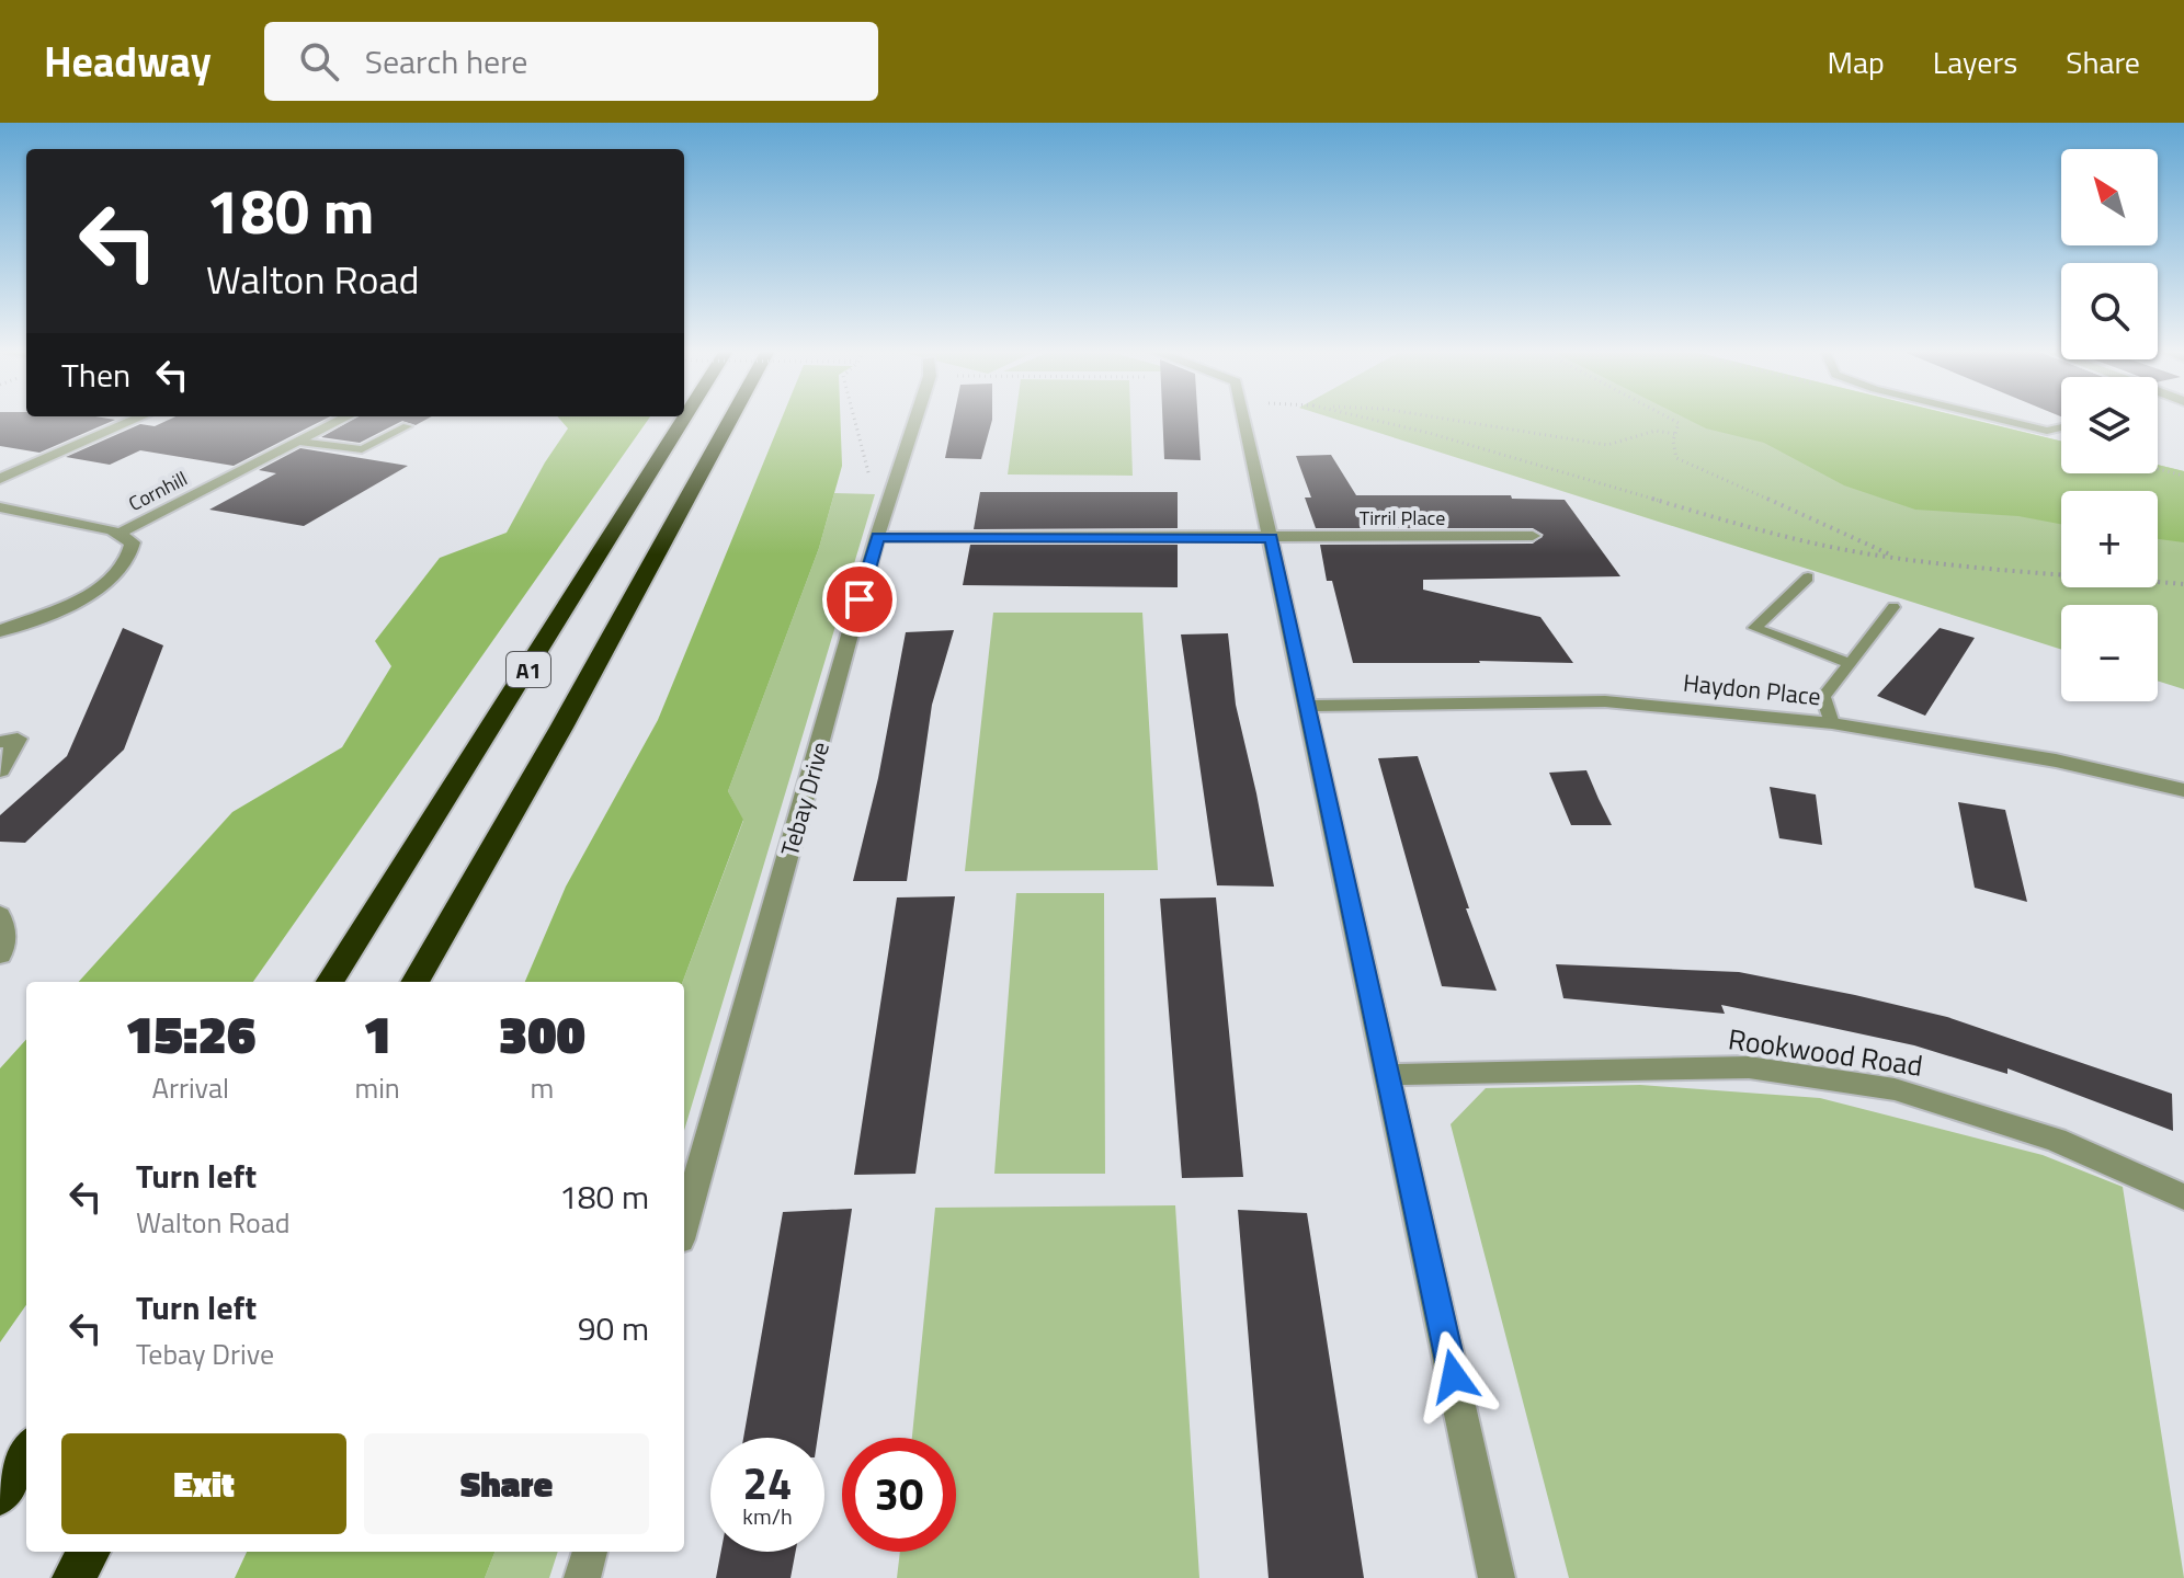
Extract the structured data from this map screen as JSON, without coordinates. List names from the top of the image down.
{
  "streets": {
    "highway": ["A1"],
    "street": [
      "Cornhill",
      "Tirril Place",
      "Haydon Place",
      "Tebay Drive",
      "Rookwood Road"
    ]
  },
  "crossings": [
    ["Tirril Place", "Tebay Drive"]
  ],
  "north": "top left",
  "page": {
    "header": "Headway",
    "search": "Search here",
    "nav": ["Map", "Layers", "Share"],
    "map_buttons": ["+", "−"],
    "turn": ["180 m", "Walton Road"],
    "then": "Then",
    "eta": [
      "15:26",
      "Arrival",
      "1",
      "min",
      "300",
      "m"
    ],
    "list": [
      {
        "name": "Turn left",
        "note": "Walton Road",
        "value": "180 m"
      },
      {
        "name": "Turn left",
        "note": "Tebay Drive",
        "value": "90 m"
      }
    ],
    "buttons": ["Exit", "Share"],
    "speed": "24 km/h",
    "limit": "30"
  }
}
